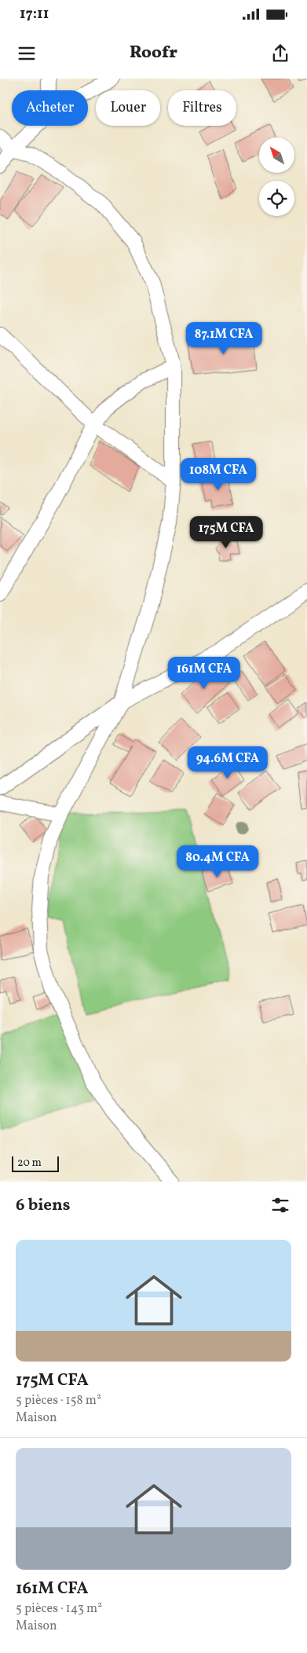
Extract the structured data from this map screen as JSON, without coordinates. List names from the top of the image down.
{
  "scale_bar": "20 m",
  "north": "top left",
  "page": {
    "status": "17:11",
    "header": "Roofr",
    "chip": ["Acheter", "Louer", "Filtres"],
    "price": [
      "87.1M CFA",
      "108M CFA",
      "175M CFA",
      "161M CFA",
      "94.6M CFA",
      "80.4M CFA"
    ],
    "scale": "20 m",
    "heading": "6 biens",
    "list": [
      {
        "name": "175M CFA",
        "note": "5 pièces · 158 m² · Maison"
      },
      {
        "name": "161M CFA",
        "note": "5 pièces · 143 m² · Maison"
      }
    ]
  }
}
